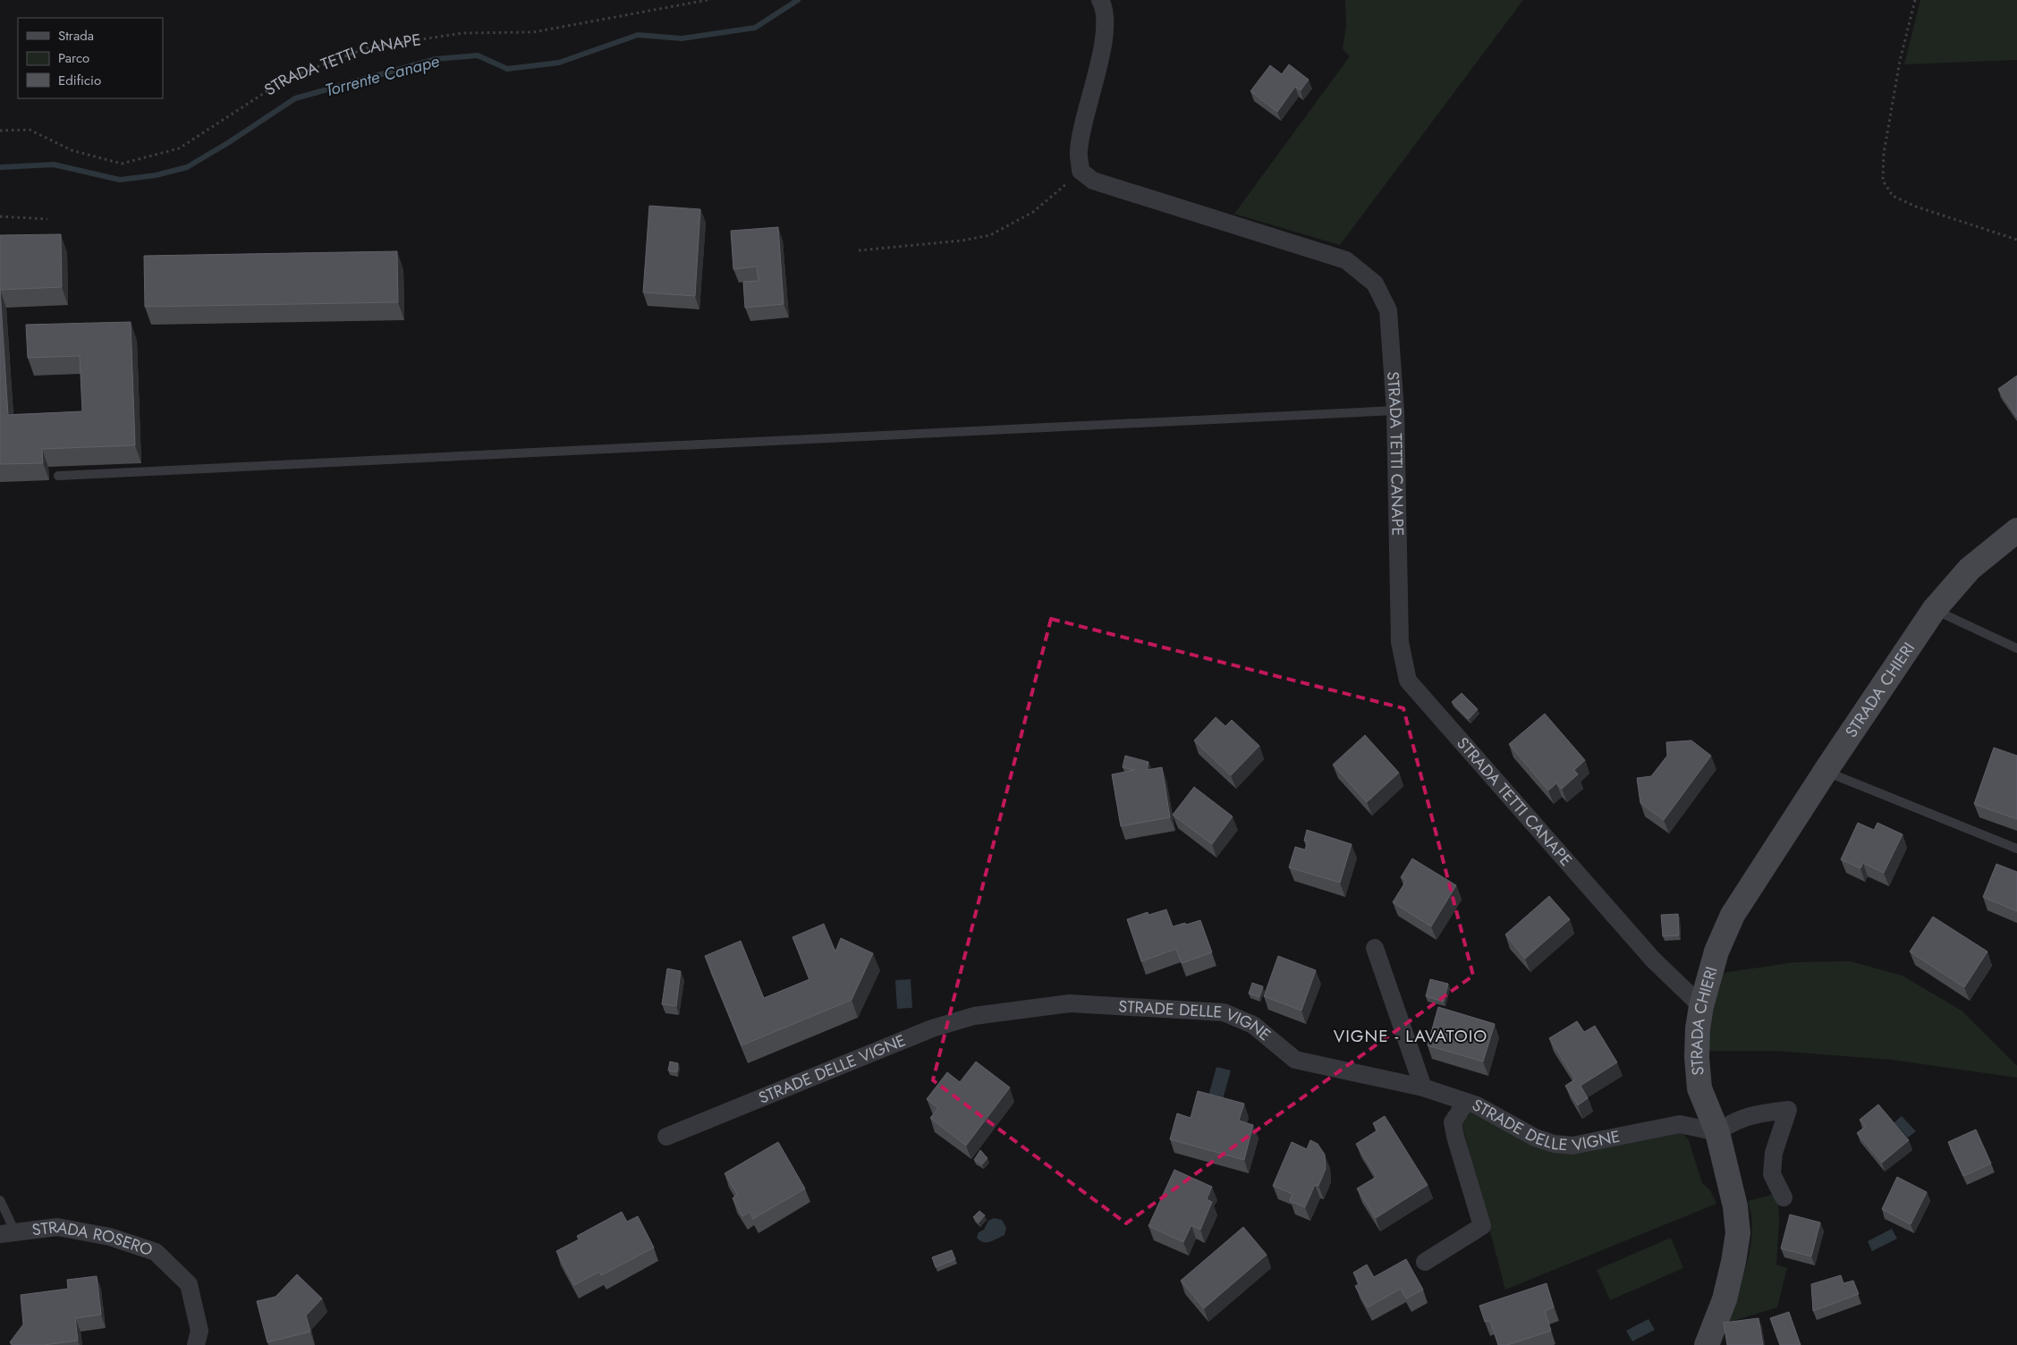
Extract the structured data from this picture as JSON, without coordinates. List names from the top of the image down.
{
  "streets": {
    "main road": ["STRADA CHIERI"],
    "street": ["STRADA TETTI CANAPE", "STRADE DELLE VIGNE", "STRADA ROSERO"]
  },
  "crossings": [
    ["STRADA TETTI CANAPE", "STRADA CHIERI"],
    ["STRADA CHIERI", "STRADE DELLE VIGNE"]
  ],
  "districts": ["VIGNE - LAVATOIO"],
  "water": ["Torrente Canape"],
  "legend": ["Strada", "Parco", "Edificio"]
}
